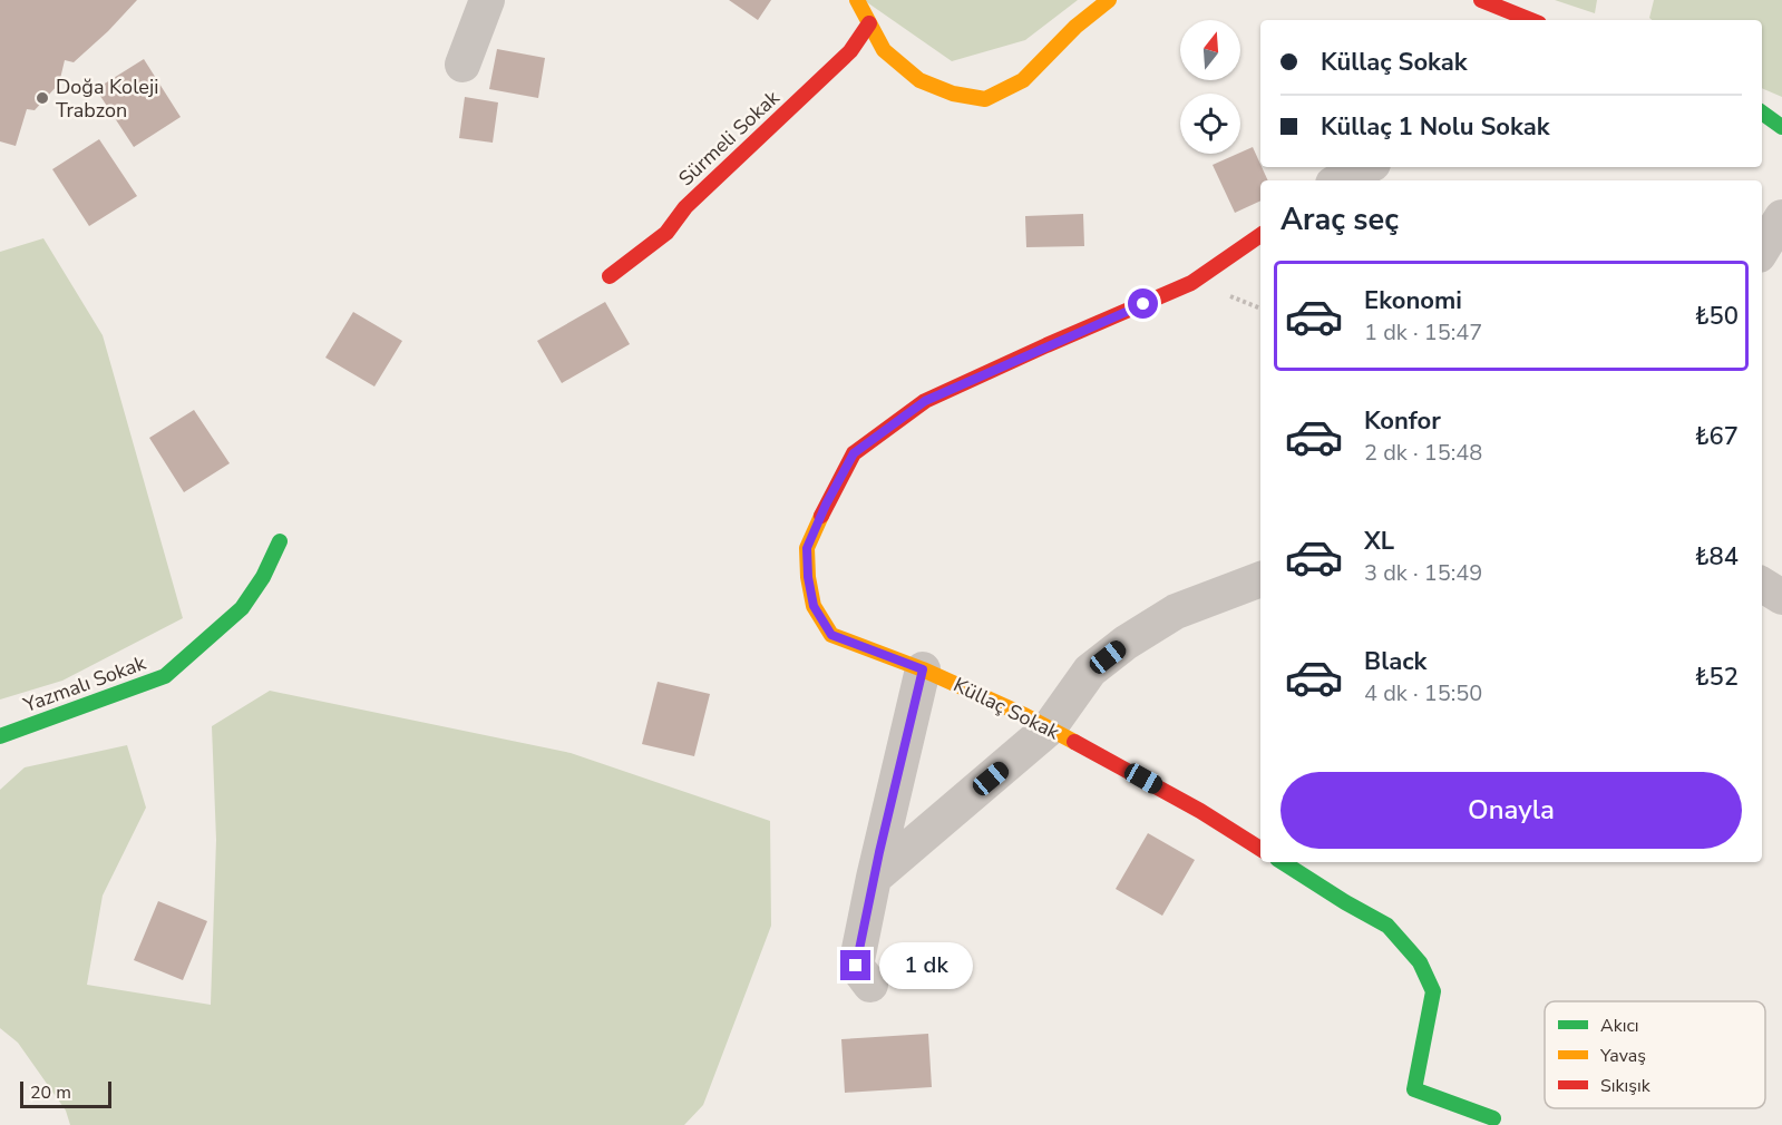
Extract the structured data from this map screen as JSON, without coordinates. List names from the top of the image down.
{
  "streets": {
    "street": ["Sürmeli Sokak", "Yazmalı Sokak", "Küllaç Sokak"]
  },
  "places": ["Doğa Koleji Trabzon"],
  "legend": ["Akıcı", "Yavaş", "Sıkışık"],
  "scale_bar": "20 m",
  "north": "top",
  "page": {
    "banner": ["Küllaç Sokak", "Küllaç 1 Nolu Sokak"],
    "heading": "Araç seç",
    "list": [
      {
        "name": "Ekonomi",
        "note": "1 dk · 15:47",
        "value": "₺50"
      },
      {
        "name": "Konfor",
        "note": "2 dk · 15:48",
        "value": "₺67"
      },
      {
        "name": "XL",
        "note": "3 dk · 15:49",
        "value": "₺84"
      },
      {
        "name": "Black",
        "note": "4 dk · 15:50",
        "value": "₺52"
      }
    ],
    "buttons": "Onayla",
    "bubble": "1 dk",
    "scale": "20 m"
  }
}
